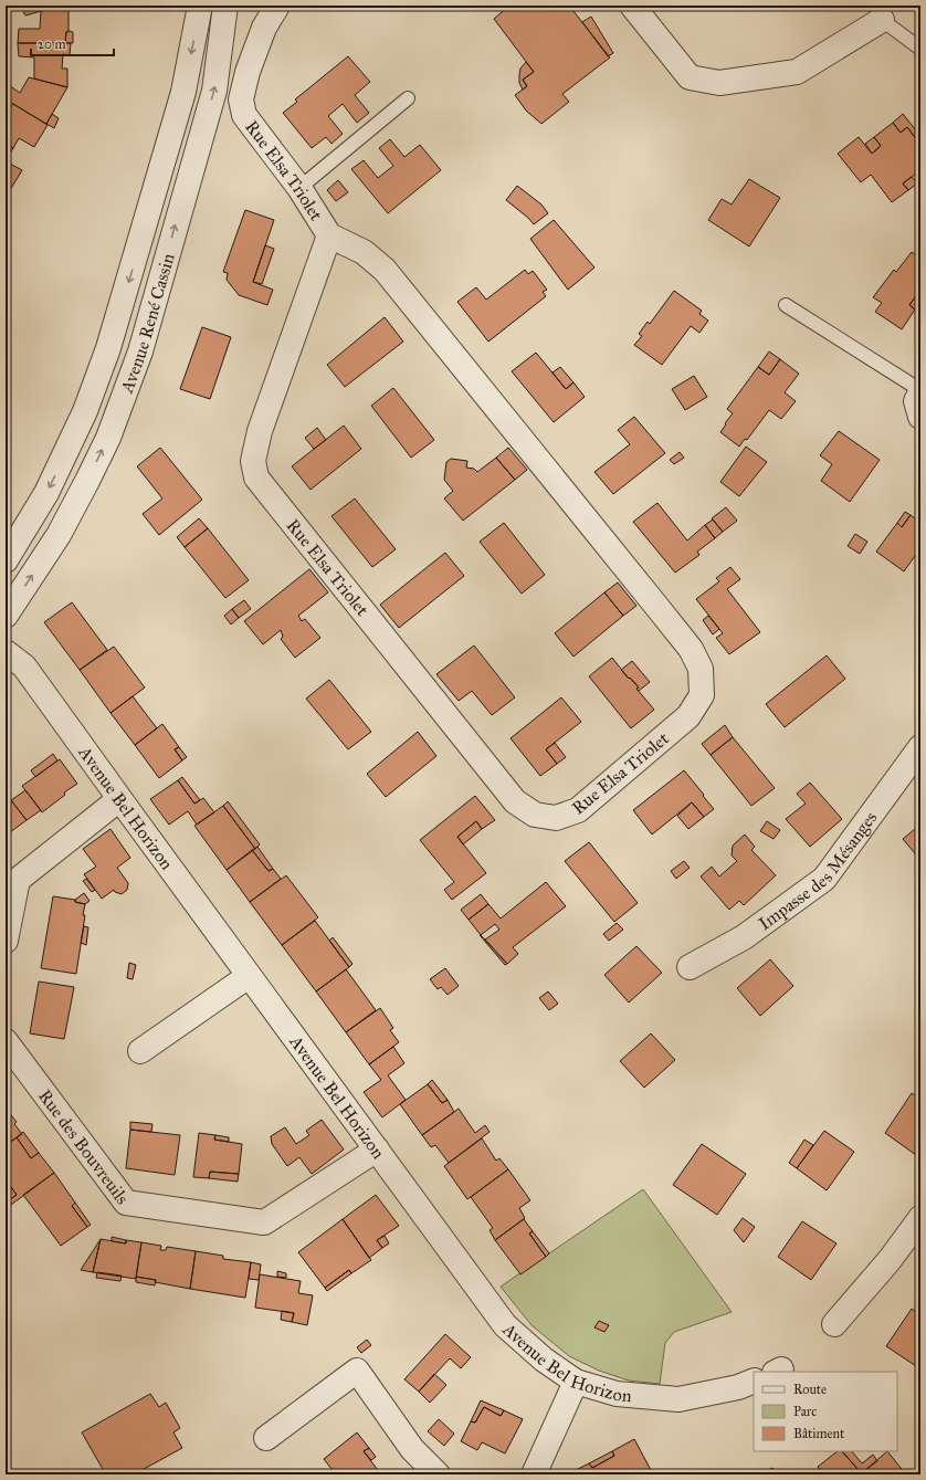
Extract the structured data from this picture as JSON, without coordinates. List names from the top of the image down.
{
  "streets": {
    "street": [
      "Rue Elsa Triolet",
      "Avenue René Cassin",
      "Avenue Bel Horizon",
      "Impasse des Mésanges",
      "Rue des Bouvreuils"
    ]
  },
  "crossings": [
    ["Avenue Bel Horizon", "Rue des Bouvreuils"]
  ],
  "legend": ["Route", "Parc", "Bâtiment"],
  "scale_bar": "20 m"
}
